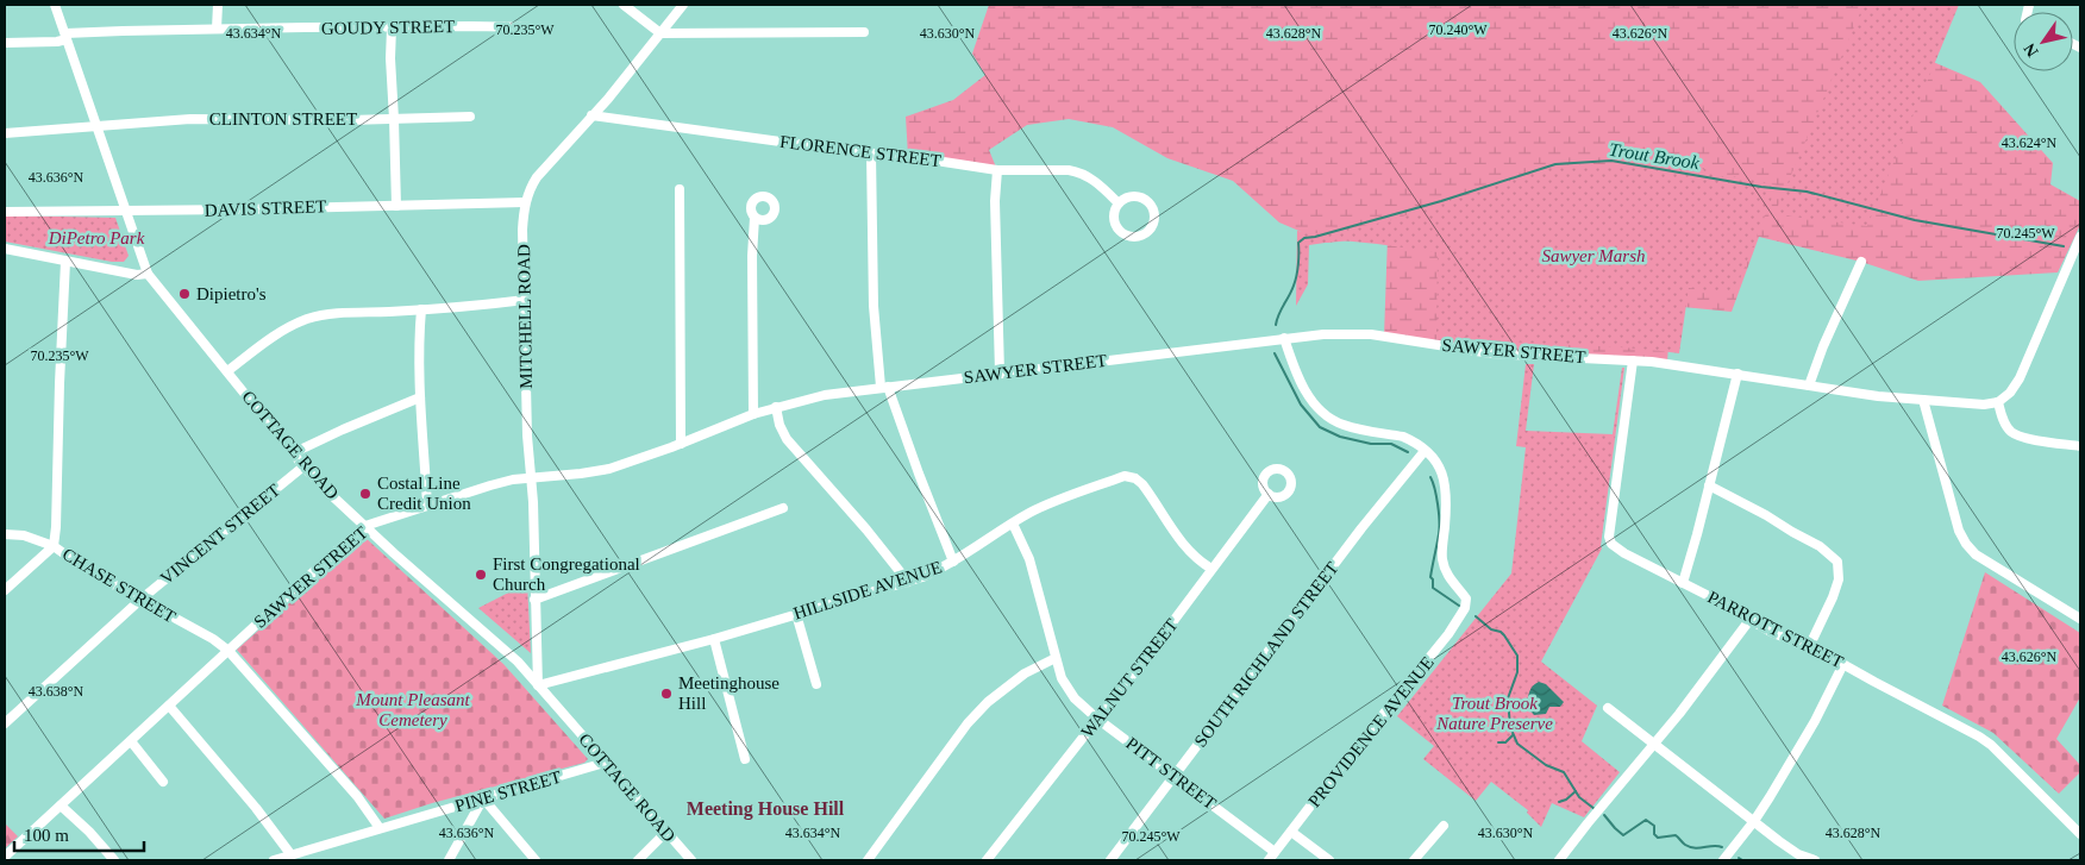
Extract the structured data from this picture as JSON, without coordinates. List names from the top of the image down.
{
  "streets": {
    "street": [
      "GOUDY STREET",
      "CLINTON STREET",
      "FLORENCE STREET",
      "DAVIS STREET",
      "MITCHELL ROAD",
      "SAWYER STREET",
      "COTTAGE ROAD",
      "VINCENT STREET",
      "CHASE STREET",
      "HILLSIDE AVENUE",
      "PARROTT STREET",
      "SOUTH RICHLAND STREET",
      "WALNUT STREET",
      "PROVIDENCE AVENUE",
      "PITT STREET",
      "PINE STREET"
    ]
  },
  "crossings": [
    ["GOUDY STREET", "COTTAGE ROAD"],
    ["CLINTON STREET", "COTTAGE ROAD"],
    ["FLORENCE STREET", "MITCHELL ROAD"],
    ["DAVIS STREET", "MITCHELL ROAD"],
    ["DAVIS STREET", "COTTAGE ROAD"],
    ["MITCHELL ROAD", "SAWYER STREET"],
    ["MITCHELL ROAD", "COTTAGE ROAD"],
    ["MITCHELL ROAD", "HILLSIDE AVENUE"],
    ["SAWYER STREET", "COTTAGE ROAD"],
    ["SAWYER STREET", "CHASE STREET"],
    ["SAWYER STREET", "PARROTT STREET"],
    ["COTTAGE ROAD", "VINCENT STREET"],
    ["COTTAGE ROAD", "HILLSIDE AVENUE"],
    ["COTTAGE ROAD", "PINE STREET"],
    ["VINCENT STREET", "CHASE STREET"],
    ["CHASE STREET", "PINE STREET"],
    ["HILLSIDE AVENUE", "WALNUT STREET"],
    ["HILLSIDE AVENUE", "PITT STREET"],
    ["SOUTH RICHLAND STREET", "PROVIDENCE AVENUE"],
    ["SOUTH RICHLAND STREET", "PITT STREET"],
    ["WALNUT STREET", "PITT STREET"],
    ["PROVIDENCE AVENUE", "PITT STREET"]
  ],
  "districts": ["Meeting House Hill"],
  "water": ["Trout Brook"],
  "parks": [
    "DiPetro Park",
    "Sawyer Marsh",
    "Mount Pleasant Cemetery",
    "Trout Brook Nature Preserve"
  ],
  "places": [
    "Dipietro's",
    "Costal Line Credit Union",
    "First Congregational Church",
    "Meetinghouse Hill"
  ],
  "scale_bar": "100 m",
  "north": "bottom left",
  "coordinates": [
    "70.235°W",
    "70.240°W",
    "43.634°N",
    "43.630°N",
    "43.628°N",
    "43.626°N",
    "43.624°N",
    "43.636°N",
    "70.245°W",
    "43.638°N"
  ]
}
